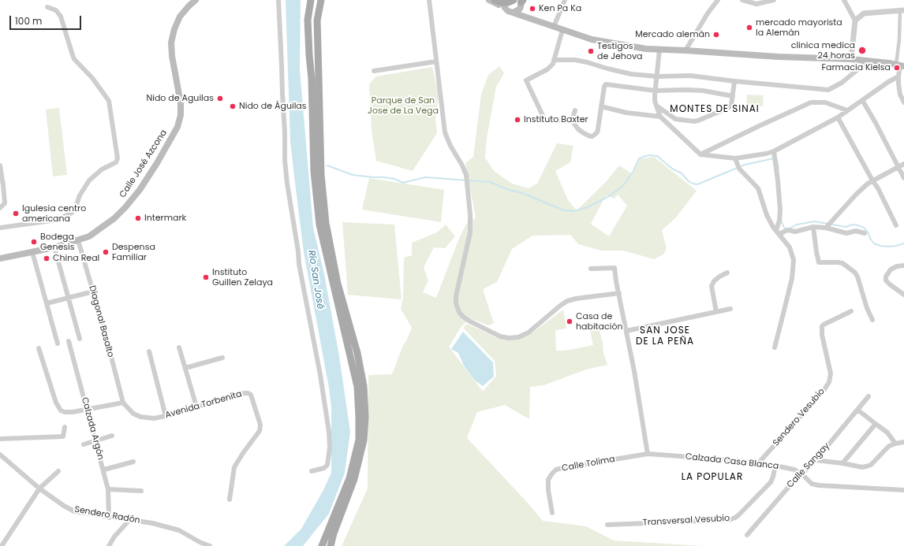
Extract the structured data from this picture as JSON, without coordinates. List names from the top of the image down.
{
  "streets": {
    "main road": ["Calle José Azcona"],
    "street": [
      "Diagonal Basalto",
      "Avenida Torbenita",
      "Sendero Vesubio",
      "Calzada Argón",
      "Calzada Casa Blanca",
      "Calle Tolima",
      "Calle Sangay",
      "Sendero Radón",
      "Transversal Vesubio"
    ]
  },
  "crossings": [
    ["Calle José Azcona", "Diagonal Basalto"],
    ["Diagonal Basalto", "Avenida Torbenita"],
    ["Sendero Vesubio", "Calzada Casa Blanca"],
    ["Calzada Argón", "Sendero Radón"],
    ["Calzada Casa Blanca", "Calle Tolima"],
    ["Calzada Casa Blanca", "Calle Sangay"],
    ["Calzada Casa Blanca", "Transversal Vesubio"]
  ],
  "districts": ["MONTES DE SINAI", "SAN JOSE DE LA PEÑA", "LA POPULAR"],
  "water": ["Río San José"],
  "parks": ["Parque de San Jose de La Vega"],
  "places": [
    "Ken Pa Ka",
    "mercado mayorista la Alemán",
    "Mercado alemán",
    "clinica medica 24 horas",
    "Testigos de Jehova",
    "Farmacia Kielsa",
    "Nido de Aguilas",
    "Nido de Águilas",
    "Instituto Baxter",
    "Igulesia centro americana",
    "Intermark",
    "Bodega Genesis",
    "Despensa Familiar",
    "China Real",
    "Instituto Guillen Zelaya",
    "Casa de habitación"
  ],
  "scale_bar": "100 m"
}
